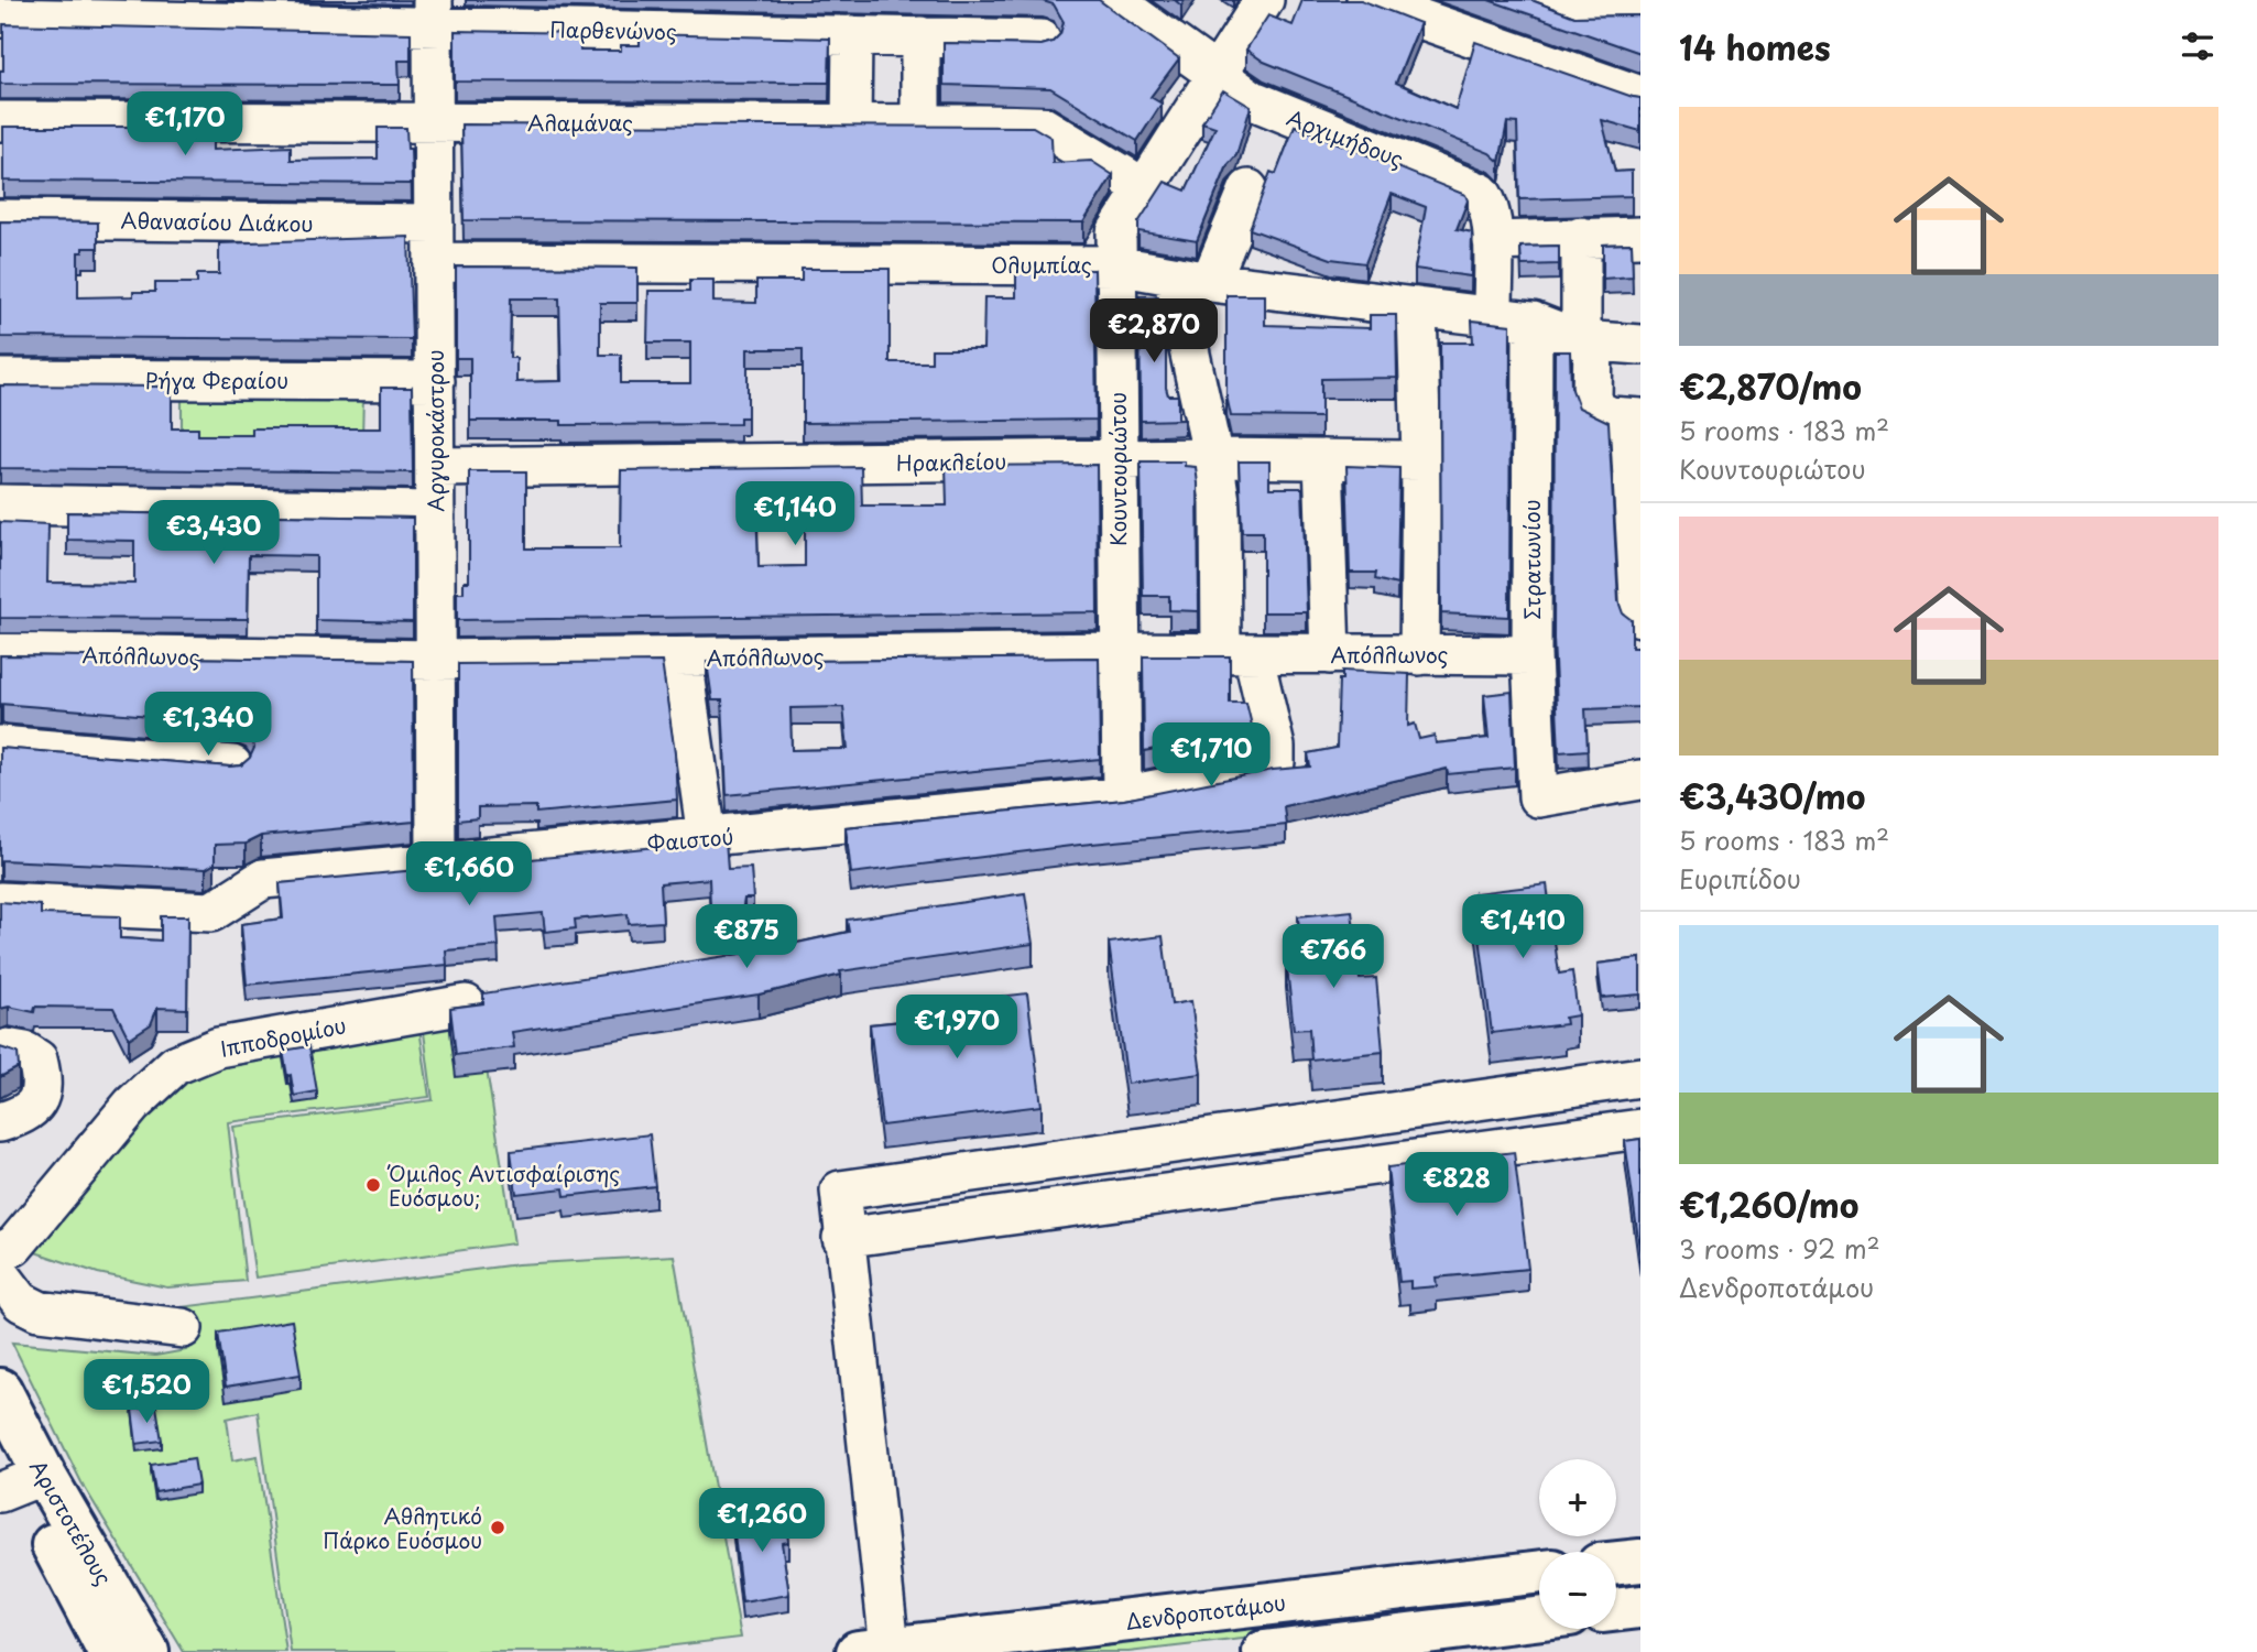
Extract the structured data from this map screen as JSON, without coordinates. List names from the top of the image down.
{
  "streets": {
    "main road": ["Αριστοτέλους", "Δενδροποτάμου"],
    "street": [
      "Παρθενώνος",
      "Αλαμάνας",
      "Αρχιμήδους",
      "Αθανασίου Διάκου",
      "Ολυμπίας",
      "Ρήγα Φεραίου",
      "Αργυροκάστρου",
      "Ηρακλείου",
      "Κουντουριώτου",
      "Στρατωνίου",
      "Απόλλωνος",
      "Φαιστού",
      "Ιπποδρομίου"
    ]
  },
  "crossings": [
    ["Παρθενώνος", "Αργυροκάστρου"],
    ["Αλαμάνας", "Αργυροκάστρου"],
    ["Αλαμάνας", "Κουντουριώτου"],
    ["Αρχιμήδους", "Ολυμπίας"],
    ["Αρχιμήδους", "Κουντουριώτου"],
    ["Αθανασίου Διάκου", "Αργυροκάστρου"],
    ["Ολυμπίας", "Αργυροκάστρου"],
    ["Ολυμπίας", "Κουντουριώτου"],
    ["Ολυμπίας", "Στρατωνίου"],
    ["Ολυμπίας", "Φαιστού"],
    ["Ρήγα Φεραίου", "Αργυροκάστρου"],
    ["Αργυροκάστρου", "Ηρακλείου"],
    ["Αργυροκάστρου", "Απόλλωνος"],
    ["Αργυροκάστρου", "Φαιστού"],
    ["Ηρακλείου", "Κουντουριώτου"],
    ["Ηρακλείου", "Φαιστού"],
    ["Κουντουριώτου", "Απόλλωνος"],
    ["Κουντουριώτου", "Φαιστού"],
    ["Στρατωνίου", "Απόλλωνος"],
    ["Απόλλωνος", "Φαιστού"]
  ],
  "places": ["Όμιλος Αντισφαίρισης Ευόσμου;", "Αθλητικό Πάρκο Ευόσμου"],
  "page": {
    "heading": "14 homes",
    "price": [
      "€1,170",
      "€2,870",
      "€1,140",
      "€3,430",
      "€1,340",
      "€1,710",
      "€1,660",
      "€1,410",
      "€875",
      "€766",
      "€1,970",
      "€828",
      "€1,520",
      "€1,260"
    ],
    "list": [
      {
        "name": "€2,870/mo",
        "note": "5 rooms · 183 m² · Κουντουριώτου"
      },
      {
        "name": "€3,430/mo",
        "note": "5 rooms · 183 m² · Ευριπίδου"
      },
      {
        "name": "€1,260/mo",
        "note": "3 rooms · 92 m² · Δενδροποτάμου"
      }
    ],
    "map_buttons": ["+", "−"]
  }
}
